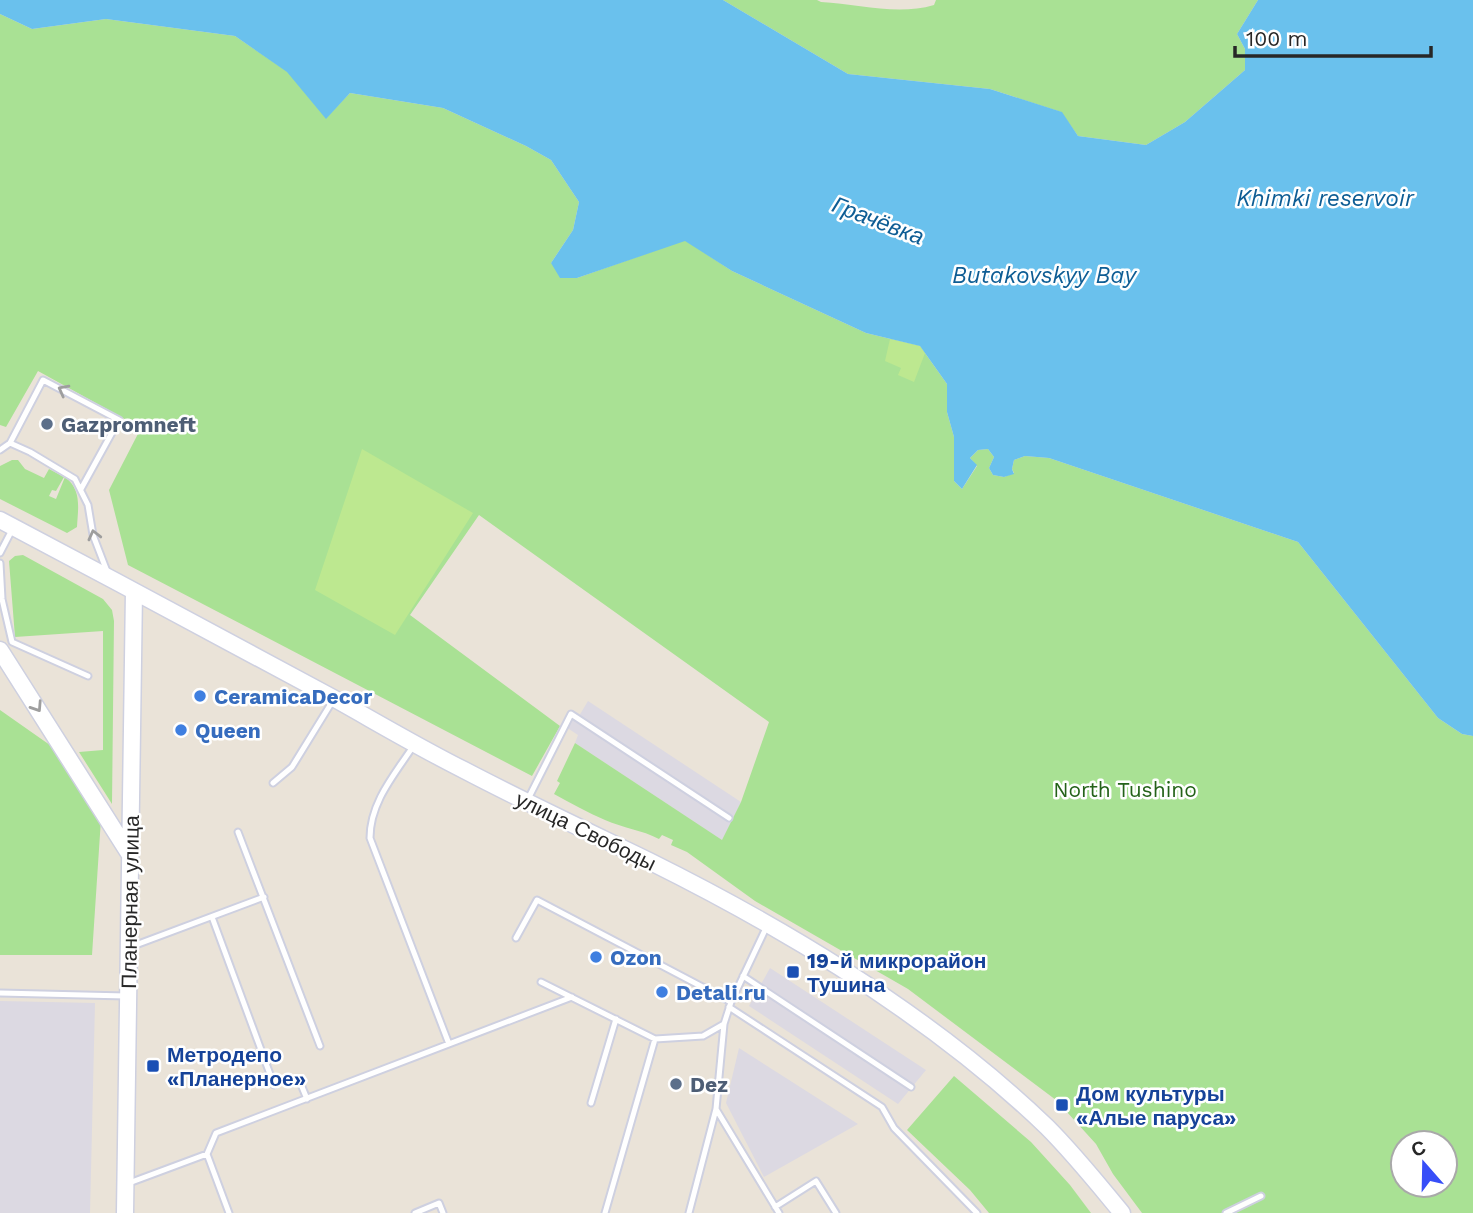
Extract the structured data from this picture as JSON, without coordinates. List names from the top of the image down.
{
  "streets": {
    "main road": ["улица Свободы", "Планерная улица"]
  },
  "crossings": [
    ["улица Свободы", "Планерная улица"]
  ],
  "water": ["Khimki reservoir", "Грачёвка", "Butakovskyy Bay"],
  "parks": ["North Tushino"],
  "places": {
    "other": [
      "Gazpromneft",
      "CeramicaDecor",
      "Queen",
      "Ozon",
      "Detali.ru",
      "Dez"
    ],
    "transit": ["19-й микрорайон Тушина", "Метродепо «Планерное»", "Дом культуры «Алые паруса»"]
  },
  "scale_bar": "100 m",
  "north": "top"
}
